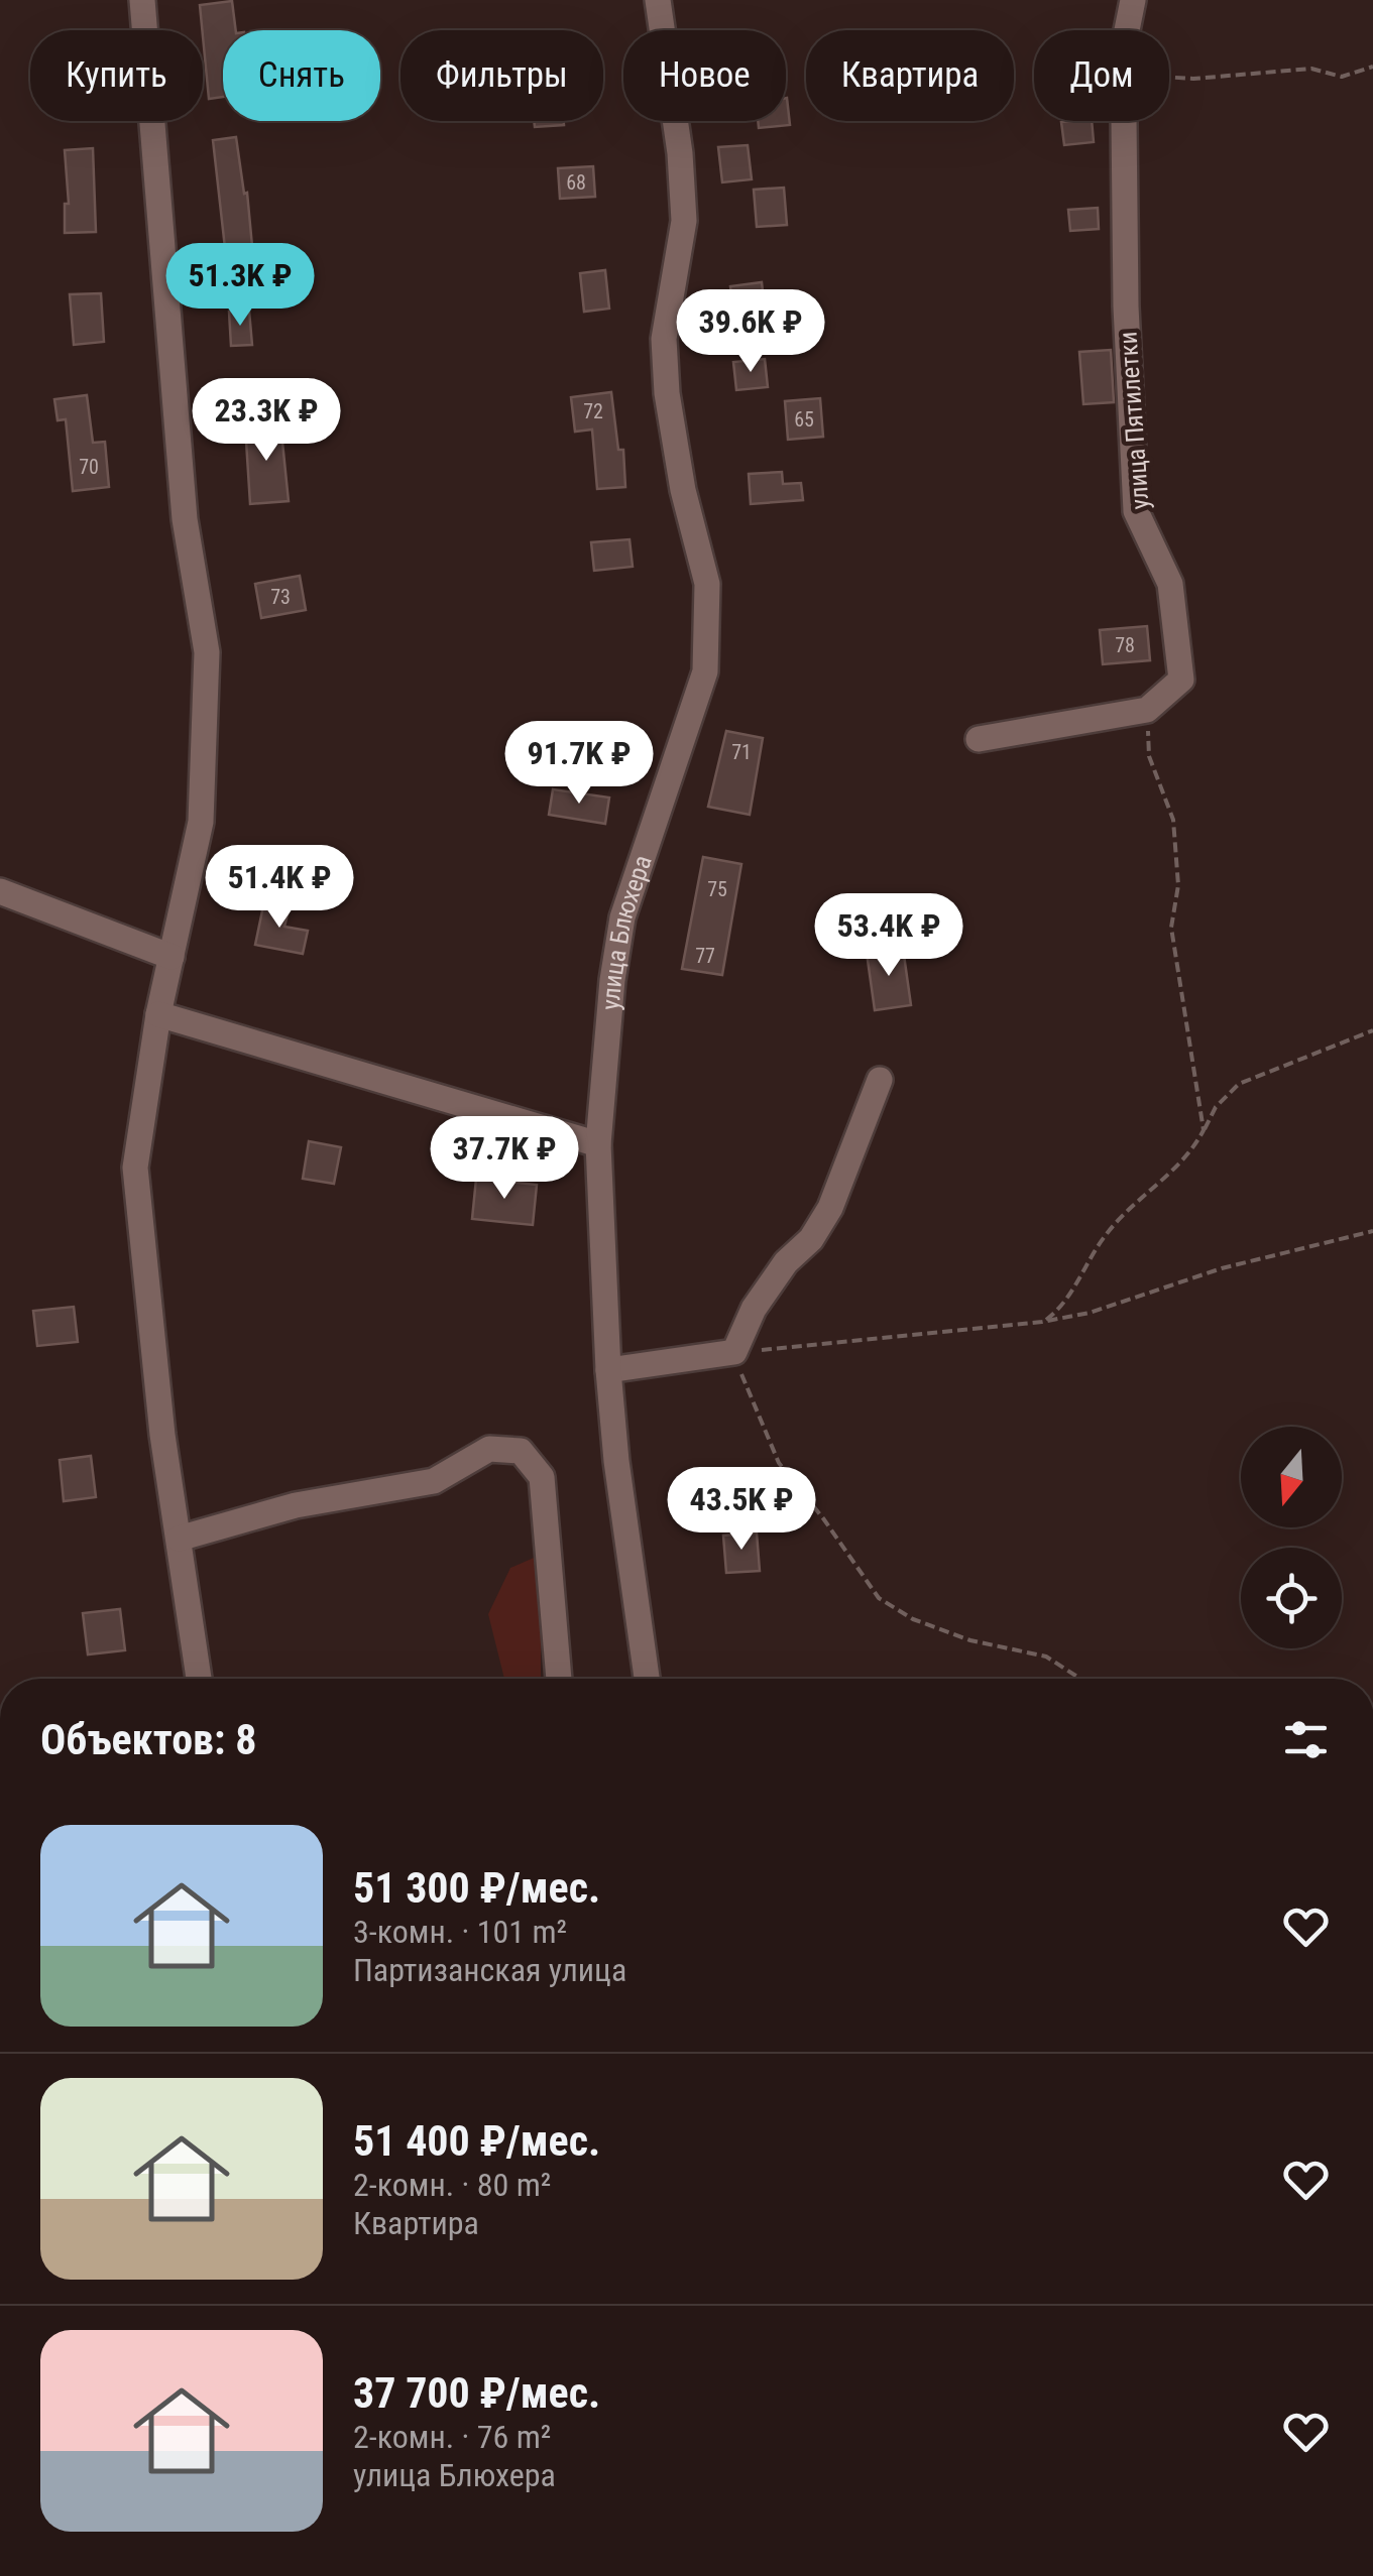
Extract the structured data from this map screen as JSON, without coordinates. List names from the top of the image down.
{
  "streets": {
    "street": ["улица Пятилетки", "улица Блюхера"]
  },
  "house_numbers": [
    "68",
    "72",
    "65",
    "70",
    "73",
    "78",
    "71",
    "75",
    "77"
  ],
  "north": "bottom",
  "page": {
    "chip": [
      "Купить",
      "Снять",
      "Фильтры",
      "Новое",
      "Квартира",
      "Дом"
    ],
    "price": [
      "51.3K ₽",
      "39.6K ₽",
      "23.3K ₽",
      "91.7K ₽",
      "51.4K ₽",
      "53.4K ₽",
      "37.7K ₽",
      "43.5K ₽"
    ],
    "heading": "Объектов: 8",
    "list": [
      {
        "name": "51 300 ₽/мес.",
        "note": "3-комн. · 101 m² · Партизанская улица"
      },
      {
        "name": "51 400 ₽/мес.",
        "note": "2-комн. · 80 m² · Квартира"
      },
      {
        "name": "37 700 ₽/мес.",
        "note": "2-комн. · 76 m² · улица Блюхера"
      }
    ]
  }
}
